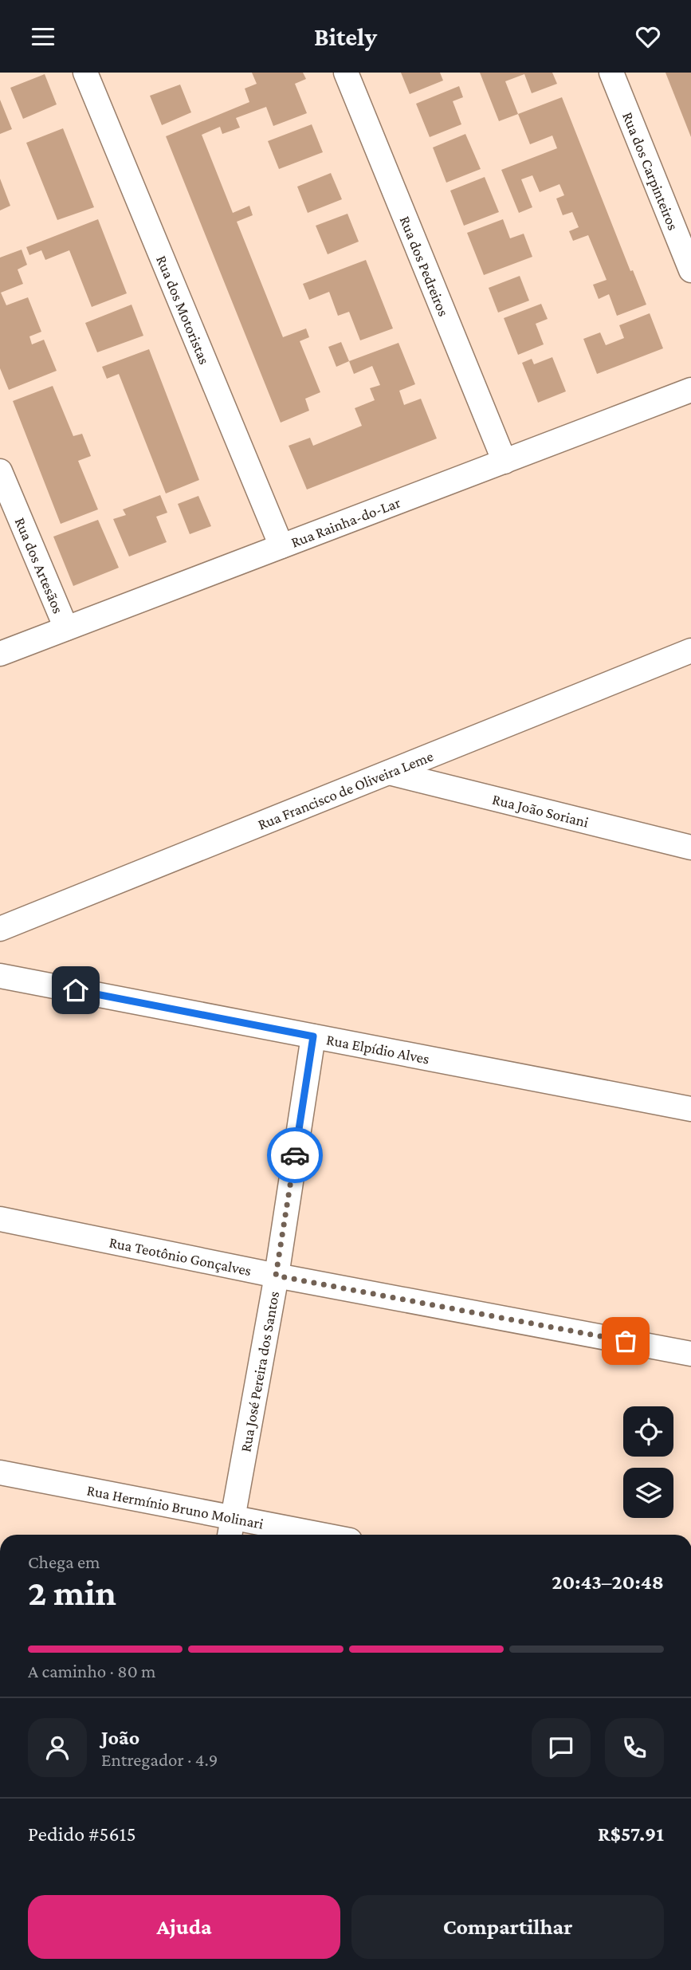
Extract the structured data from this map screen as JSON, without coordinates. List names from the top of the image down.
{
  "streets": {
    "street": [
      "Rua dos Carpinteiros",
      "Rua dos Pedreiros",
      "Rua dos Motoristas",
      "Rua Rainha-do-Lar",
      "Rua dos Artesãos",
      "Rua Francisco de Oliveira Leme",
      "Rua João Soriani",
      "Rua Elpídio Alves",
      "Rua Teotônio Gonçalves",
      "Rua José Pereira dos Santos",
      "Rua Hermínio Bruno Molinari"
    ]
  },
  "crossings": [
    ["Rua dos Pedreiros", "Rua Rainha-do-Lar"],
    ["Rua dos Motoristas", "Rua Rainha-do-Lar"],
    ["Rua Rainha-do-Lar", "Rua dos Artesãos"],
    ["Rua Francisco de Oliveira Leme", "Rua João Soriani"],
    ["Rua Elpídio Alves", "Rua José Pereira dos Santos"],
    ["Rua Teotônio Gonçalves", "Rua José Pereira dos Santos"],
    ["Rua José Pereira dos Santos", "Rua Hermínio Bruno Molinari"]
  ],
  "page": {
    "header": "Bitely",
    "heading": ["2 min", "Chega em", "20:43–20:48"],
    "panel": [
      "João",
      "Entregador · 4.9",
      "Pedido #5615",
      "R$57.91"
    ],
    "bar": "A caminho · 80 m",
    "buttons": ["Ajuda", "Compartilhar"]
  }
}
